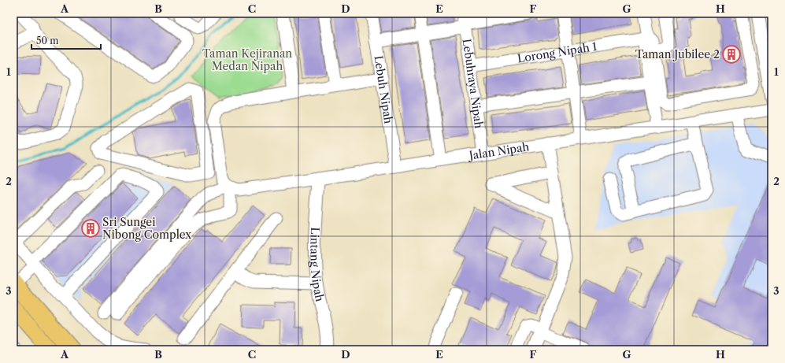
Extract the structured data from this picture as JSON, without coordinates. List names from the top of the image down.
{
  "streets": {
    "street": [
      "Lorong Nipah 1",
      "Lebuhraya Nipah",
      "Lebuh Nipah",
      "Jalan Nipah",
      "Lintang Nipah"
    ]
  },
  "crossings": [
    ["Lorong Nipah 1", "Lebuhraya Nipah"],
    ["Lebuhraya Nipah", "Jalan Nipah"],
    ["Lebuh Nipah", "Jalan Nipah"],
    ["Jalan Nipah", "Lintang Nipah"]
  ],
  "parks": ["Taman Kejiranan Medan Nipah"],
  "places": {
    "building": ["Taman Jubilee 2", "Sri Sungei Nibong Complex"]
  },
  "scale_bar": "50 m",
  "grid": {
    "columns": [
      "A",
      "B",
      "C",
      "D",
      "E",
      "F",
      "G",
      "H"
    ],
    "rows": ["1", "2", "3"]
  }
}
